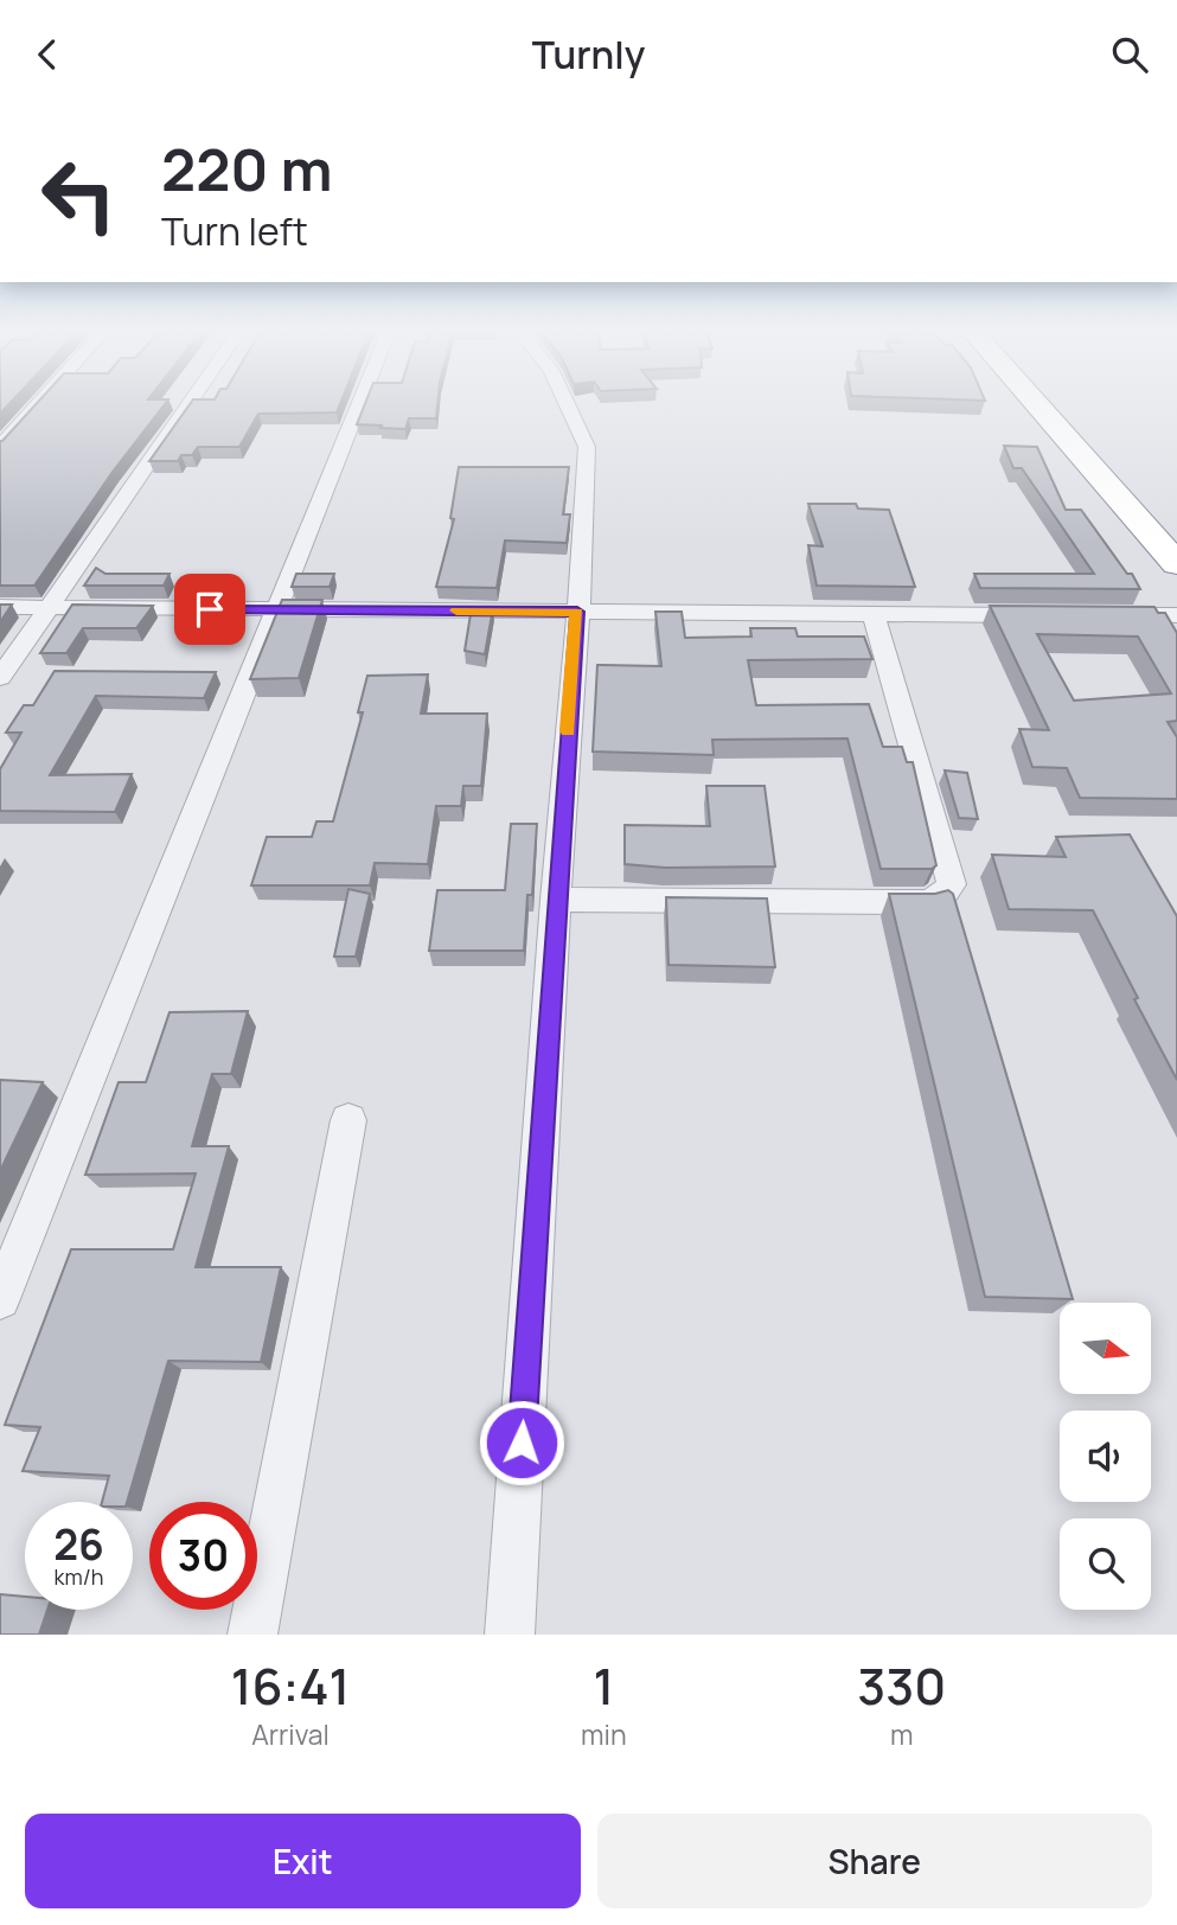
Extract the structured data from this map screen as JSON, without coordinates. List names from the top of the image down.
{
  "north": "right",
  "page": {
    "header": "Turnly",
    "turn": ["220 m", "Turn left"],
    "speed": "26 km/h",
    "limit": "30",
    "eta": [
      "16:41",
      "Arrival",
      "1",
      "min",
      "330",
      "m"
    ],
    "buttons": ["Exit", "Share"]
  }
}
